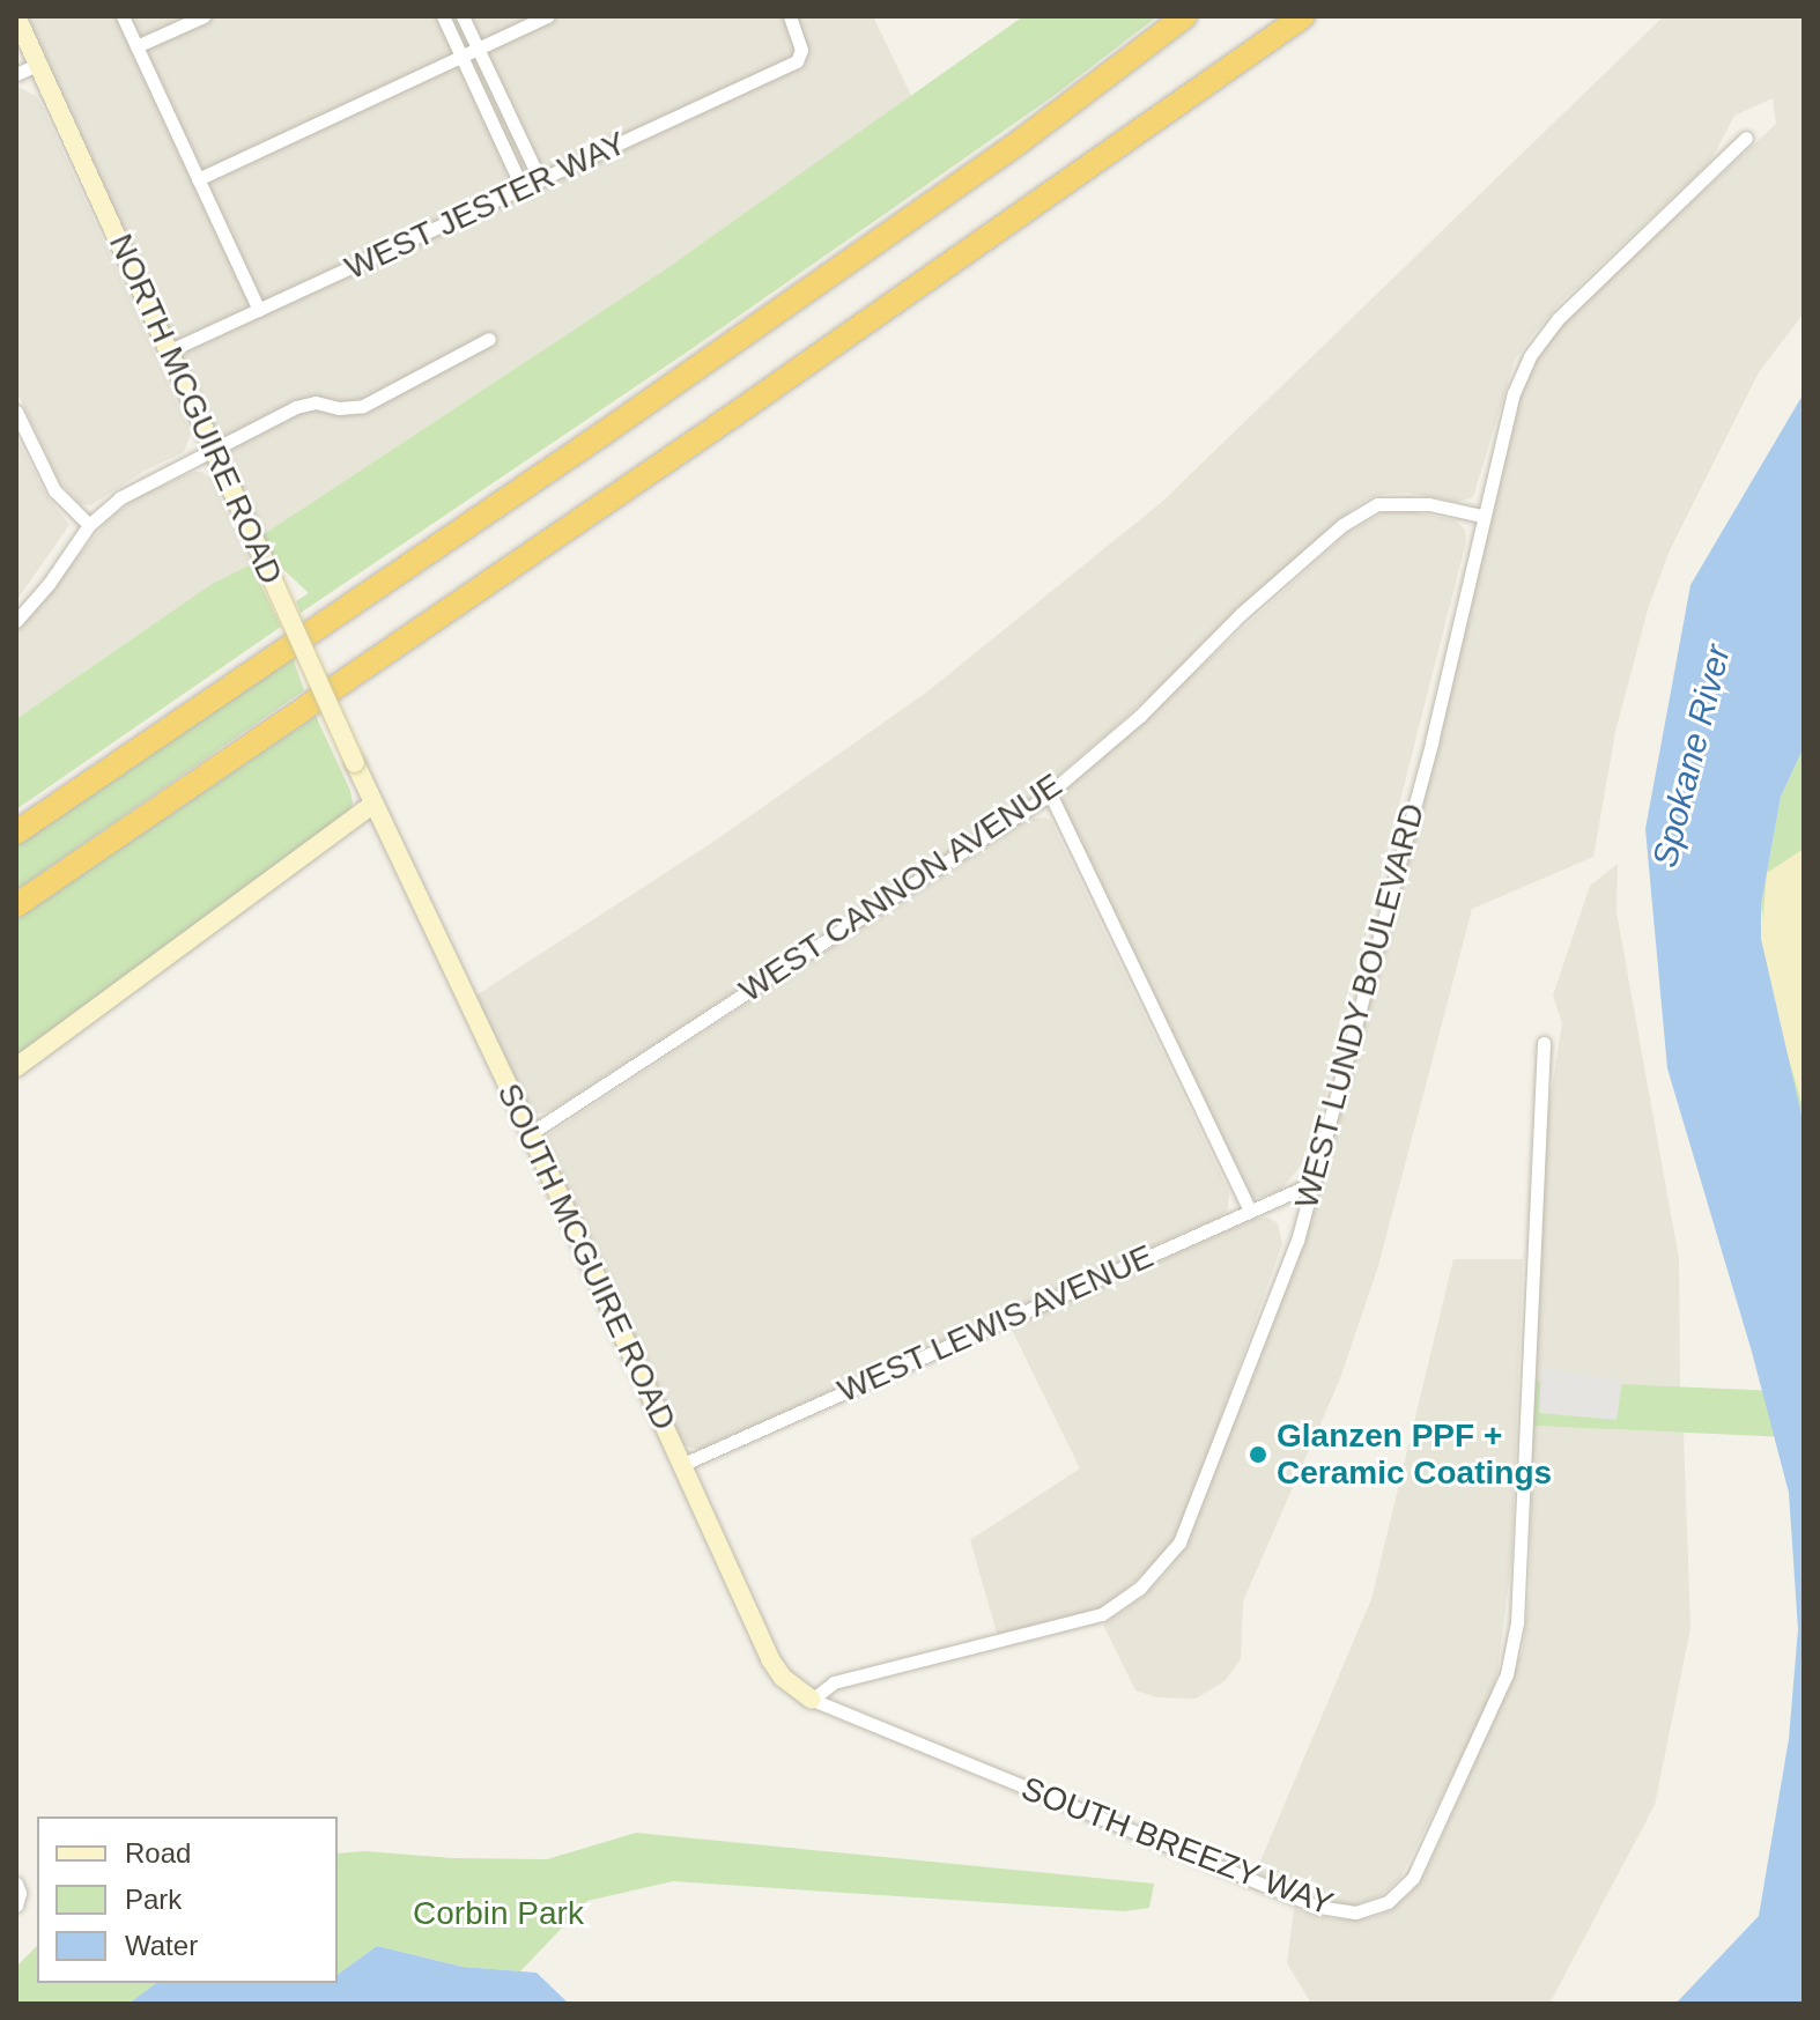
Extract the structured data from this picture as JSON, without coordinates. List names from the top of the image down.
{
  "streets": {
    "street": [
      "WEST JESTER WAY",
      "NORTH MCGUIRE ROAD",
      "WEST CANNON AVENUE",
      "WEST LUNDY BOULEVARD",
      "SOUTH MCGUIRE ROAD",
      "WEST LEWIS AVENUE",
      "SOUTH BREEZY WAY"
    ]
  },
  "crossings": [
    ["WEST JESTER WAY", "NORTH MCGUIRE ROAD"],
    ["NORTH MCGUIRE ROAD", "SOUTH MCGUIRE ROAD"],
    ["WEST CANNON AVENUE", "WEST LUNDY BOULEVARD"],
    ["WEST CANNON AVENUE", "SOUTH MCGUIRE ROAD"],
    ["WEST LUNDY BOULEVARD", "SOUTH MCGUIRE ROAD"],
    ["WEST LUNDY BOULEVARD", "WEST LEWIS AVENUE"],
    ["WEST LUNDY BOULEVARD", "SOUTH BREEZY WAY"],
    ["SOUTH MCGUIRE ROAD", "WEST LEWIS AVENUE"],
    ["SOUTH MCGUIRE ROAD", "SOUTH BREEZY WAY"]
  ],
  "water": ["Spokane River"],
  "parks": ["Corbin Park"],
  "places": ["Glanzen PPF + Ceramic Coatings"],
  "legend": ["Road", "Park", "Water"]
}
